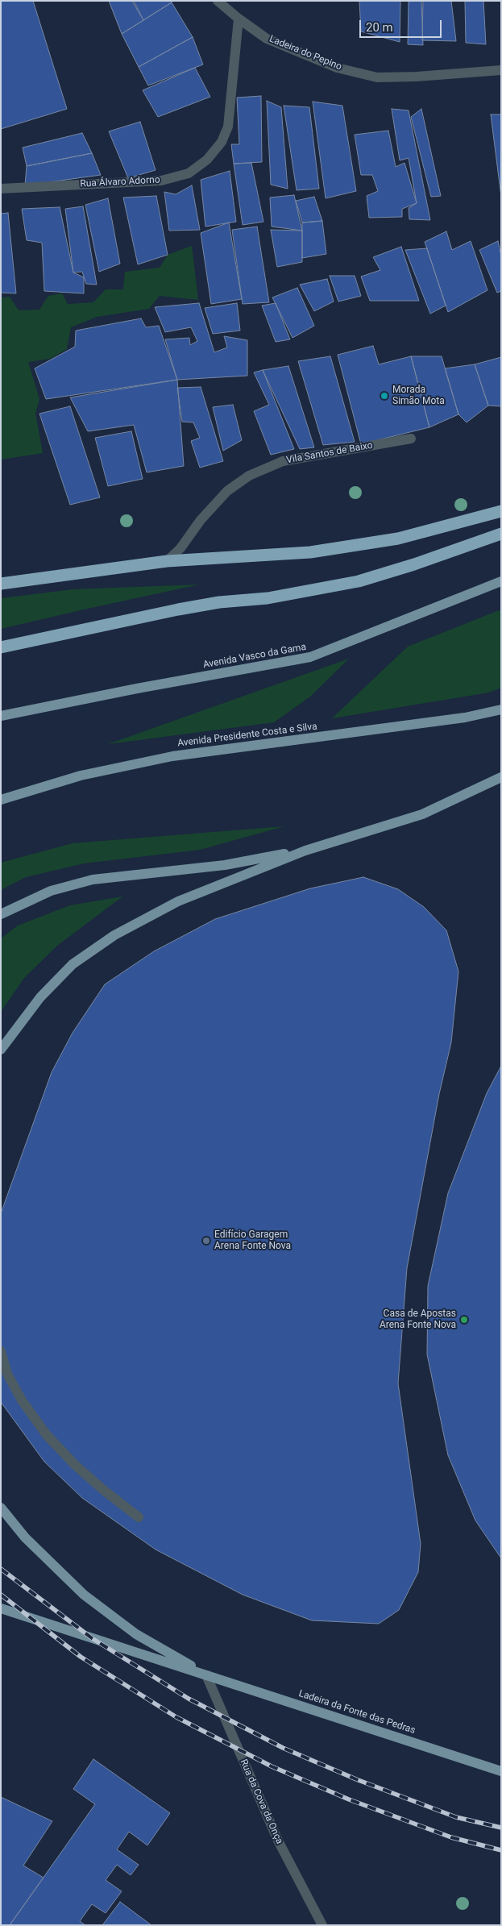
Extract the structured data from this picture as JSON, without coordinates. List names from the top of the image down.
{
  "streets": {
    "main road": ["Avenida Vasco da Gama", "Avenida Presidente Costa e Silva", "Ladeira da Fonte das Pedras"],
    "street": [
      "Ladeira do Pepino",
      "Rua Álvaro Adorno",
      "Vila Santos de Baixo",
      "Rua da Cova da Onça"
    ]
  },
  "crossings": [
    ["Ladeira do Pepino", "Rua Álvaro Adorno"],
    ["Ladeira da Fonte das Pedras", "Rua da Cova da Onça"]
  ],
  "places": ["Morada Simão Mota", "Edifício Garagem Arena Fonte Nova", "Casa de Apostas Arena Fonte Nova"],
  "scale_bar": "20 m"
}
